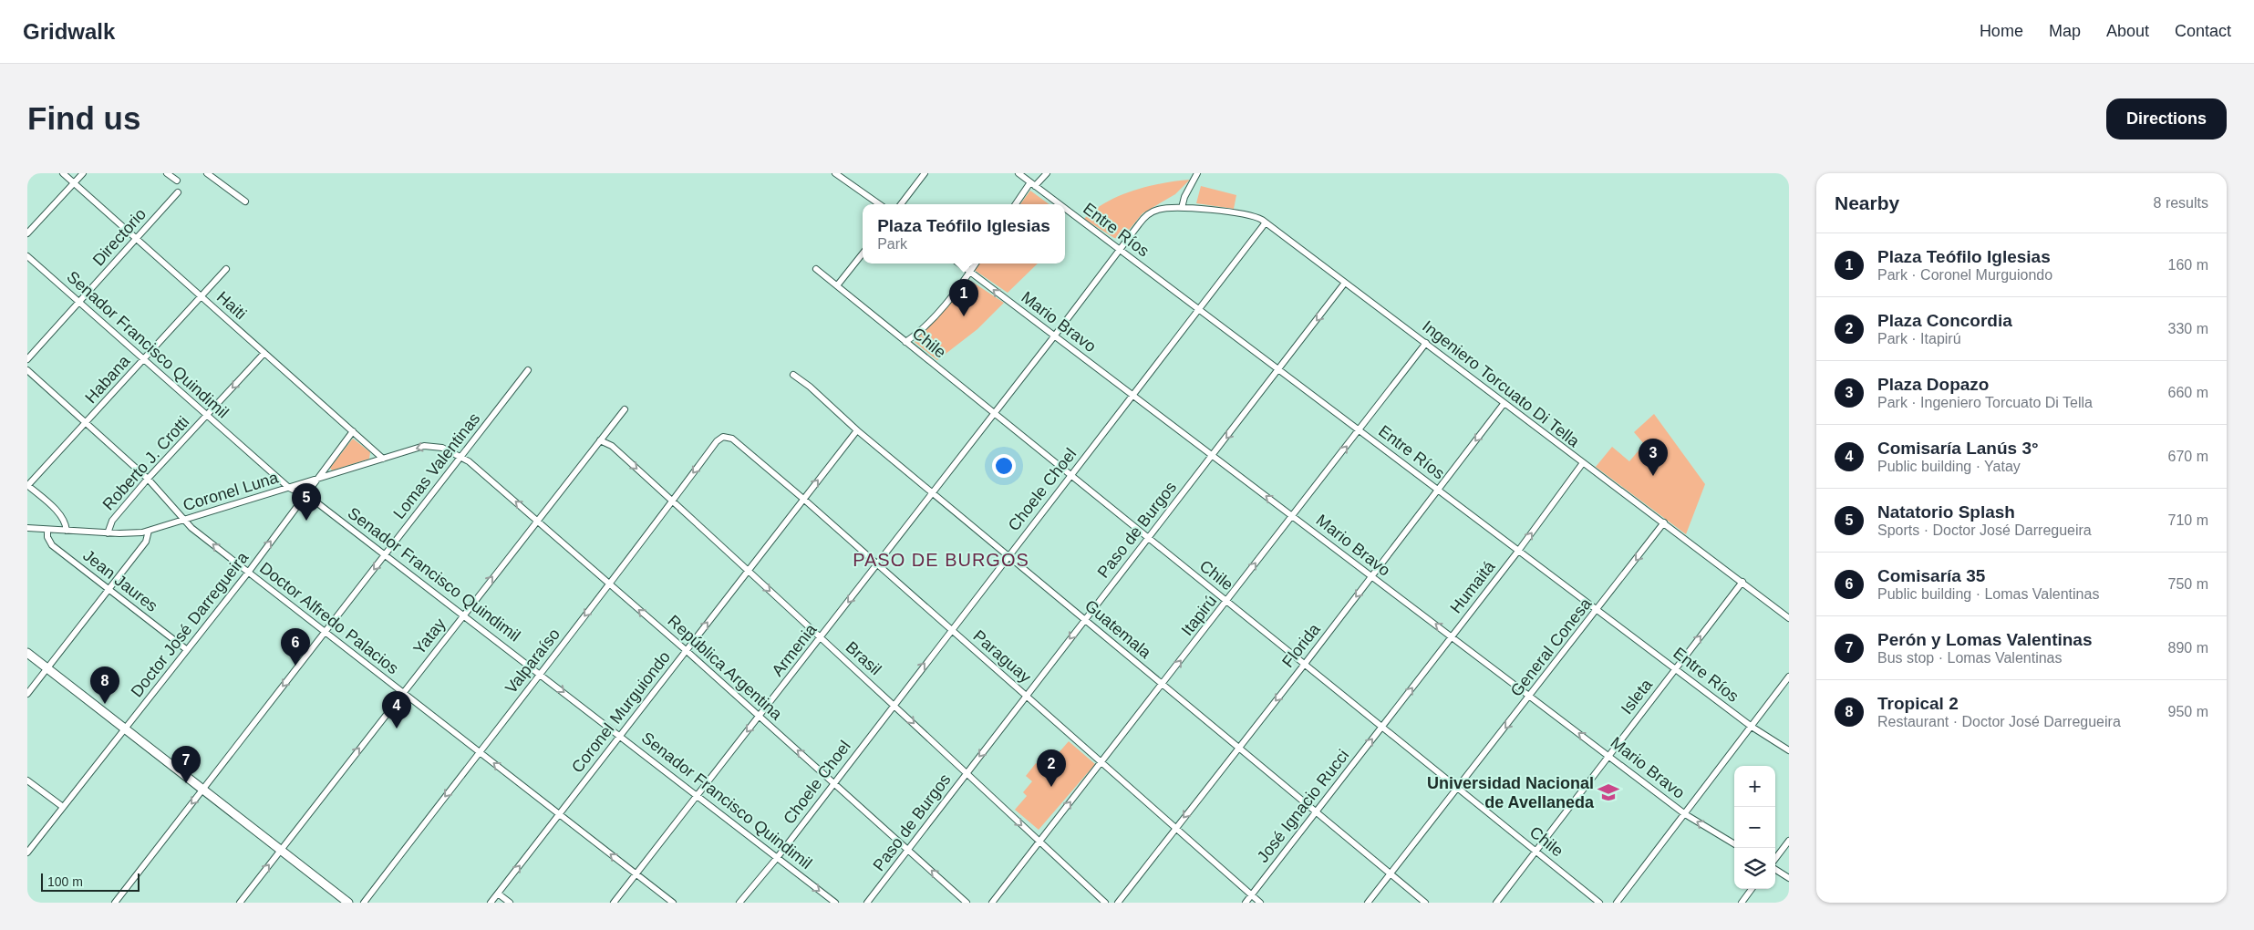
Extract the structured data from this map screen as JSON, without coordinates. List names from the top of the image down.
{
  "streets": {
    "street": [
      "Entre Ríos",
      "Directorio",
      "Haiti",
      "Mario Bravo",
      "Chile",
      "Senador Francisco Quindimil",
      "Habana",
      "Ingeniero Torcuato Di Tella",
      "Roberto J. Crotti",
      "Lomas Valentinas",
      "Choele Choel",
      "Coronel Luna",
      "Paso de Burgos",
      "Jean Jaures",
      "Humaitá",
      "Itapirú",
      "Doctor Alfredo Palacios",
      "Doctor José Darregueira",
      "Guatemala",
      "Yatay",
      "Florida",
      "General Conesa",
      "Armenia",
      "Paraguay",
      "Brasil",
      "Valparaíso",
      "República Argentina",
      "Isleta",
      "Coronel Murguiondo",
      "José Ignacio Rucci"
    ]
  },
  "crossings": [
    ["Entre Ríos", "Ingeniero Torcuato Di Tella"],
    ["Entre Ríos", "Choele Choel"],
    ["Entre Ríos", "Paso de Burgos"],
    ["Entre Ríos", "Humaitá"],
    ["Entre Ríos", "Itapirú"],
    ["Entre Ríos", "Florida"],
    ["Entre Ríos", "General Conesa"],
    ["Entre Ríos", "Isleta"],
    ["Directorio", "Haiti"],
    ["Directorio", "Senador Francisco Quindimil"],
    ["Haiti", "Habana"],
    ["Haiti", "Roberto J. Crotti"],
    ["Haiti", "Coronel Luna"],
    ["Haiti", "Doctor José Darregueira"],
    ["Mario Bravo", "Ingeniero Torcuato Di Tella"],
    ["Mario Bravo", "Choele Choel"],
    ["Mario Bravo", "Paso de Burgos"],
    ["Mario Bravo", "Humaitá"],
    ["Mario Bravo", "Itapirú"],
    ["Mario Bravo", "Florida"],
    ["Mario Bravo", "General Conesa"],
    ["Mario Bravo", "Armenia"],
    ["Mario Bravo", "Isleta"],
    ["Chile", "Choele Choel"],
    ["Chile", "Paso de Burgos"],
    ["Chile", "Humaitá"],
    ["Chile", "Itapirú"],
    ["Chile", "Florida"],
    ["Chile", "General Conesa"],
    ["Chile", "Armenia"],
    ["Chile", "Isleta"],
    ["Chile", "José Ignacio Rucci"],
    ["Senador Francisco Quindimil", "Habana"],
    ["Senador Francisco Quindimil", "Roberto J. Crotti"],
    ["Senador Francisco Quindimil", "Lomas Valentinas"],
    ["Senador Francisco Quindimil", "Choele Choel"],
    ["Senador Francisco Quindimil", "Coronel Luna"],
    ["Senador Francisco Quindimil", "Doctor José Darregueira"],
    ["Senador Francisco Quindimil", "Yatay"],
    ["Senador Francisco Quindimil", "Armenia"],
    ["Senador Francisco Quindimil", "Valparaíso"],
    ["Senador Francisco Quindimil", "Coronel Murguiondo"],
    ["Habana", "Doctor Alfredo Palacios"],
    ["Ingeniero Torcuato Di Tella", "Choele Choel"],
    ["Ingeniero Torcuato Di Tella", "Paso de Burgos"],
    ["Ingeniero Torcuato Di Tella", "Humaitá"],
    ["Ingeniero Torcuato Di Tella", "Itapirú"],
    ["Ingeniero Torcuato Di Tella", "Florida"],
    ["Ingeniero Torcuato Di Tella", "General Conesa"],
    ["Ingeniero Torcuato Di Tella", "Armenia"],
    ["Ingeniero Torcuato Di Tella", "Isleta"],
    ["Roberto J. Crotti", "Coronel Luna"],
    ["Roberto J. Crotti", "Doctor Alfredo Palacios"],
    ["Lomas Valentinas", "Coronel Luna"],
    ["Lomas Valentinas", "Doctor Alfredo Palacios"],
    ["Lomas Valentinas", "República Argentina"],
    ["Choele Choel", "Guatemala"],
    ["Choele Choel", "Paraguay"],
    ["Choele Choel", "Brasil"],
    ["Choele Choel", "República Argentina"],
    ["Coronel Luna", "Jean Jaures"],
    ["Coronel Luna", "Doctor Alfredo Palacios"],
    ["Coronel Luna", "Doctor José Darregueira"],
    ["Coronel Luna", "República Argentina"],
    ["Paso de Burgos", "Guatemala"],
    ["Paso de Burgos", "Paraguay"],
    ["Paso de Burgos", "Brasil"],
    ["Paso de Burgos", "República Argentina"],
    ["Jean Jaures", "Doctor José Darregueira"],
    ["Humaitá", "José Ignacio Rucci"],
    ["Itapirú", "Guatemala"],
    ["Itapirú", "Paraguay"],
    ["Itapirú", "Brasil"],
    ["Doctor Alfredo Palacios", "Doctor José Darregueira"],
    ["Doctor Alfredo Palacios", "Yatay"],
    ["Doctor Alfredo Palacios", "Armenia"],
    ["Doctor Alfredo Palacios", "Valparaíso"],
    ["Doctor Alfredo Palacios", "Coronel Murguiondo"],
    ["Guatemala", "Florida"],
    ["Guatemala", "General Conesa"],
    ["Guatemala", "Armenia"],
    ["Guatemala", "Coronel Murguiondo"],
    ["Guatemala", "José Ignacio Rucci"],
    ["Yatay", "Brasil"],
    ["Yatay", "República Argentina"],
    ["Florida", "Paraguay"],
    ["Armenia", "Paraguay"],
    ["Armenia", "Brasil"],
    ["Armenia", "República Argentina"],
    ["Paraguay", "Valparaíso"],
    ["Paraguay", "Coronel Murguiondo"],
    ["Paraguay", "José Ignacio Rucci"],
    ["Brasil", "Valparaíso"],
    ["Brasil", "Coronel Murguiondo"],
    ["Valparaíso", "República Argentina"],
    ["República Argentina", "Coronel Murguiondo"]
  ],
  "one_way": [
    "Mario Bravo",
    "Roberto J. Crotti",
    "Lomas Valentinas",
    "Paso de Burgos",
    "Humaitá",
    "Itapirú",
    "Yatay",
    "Florida",
    "General Conesa",
    "Brasil",
    "Valparaíso",
    "República Argentina",
    "Coronel Murguiondo",
    "José Ignacio Rucci"
  ],
  "districts": ["PASO DE BURGOS"],
  "places": {
    "school or university": ["Universidad Nacional de Avellaneda"]
  },
  "scale_bar": "100 m",
  "page": {
    "header": "Gridwalk",
    "nav": [
      "Home",
      "Map",
      "About",
      "Contact"
    ],
    "buttons": "Directions",
    "title": "Find us",
    "heading": ["Nearby", "8 results"],
    "popup": ["Plaza Teófilo Iglesias", "Park"],
    "list": [
      {
        "mark": "1",
        "name": "Plaza Teófilo Iglesias",
        "note": "Park · Coronel Murguiondo",
        "value": "160 m"
      },
      {
        "mark": "2",
        "name": "Plaza Concordia",
        "note": "Park · Itapirú",
        "value": "330 m"
      },
      {
        "mark": "3",
        "name": "Plaza Dopazo",
        "note": "Park · Ingeniero Torcuato Di Tella",
        "value": "660 m"
      },
      {
        "mark": "4",
        "name": "Comisaría Lanús 3°",
        "note": "Public building · Yatay",
        "value": "670 m"
      },
      {
        "mark": "5",
        "name": "Natatorio Splash",
        "note": "Sports · Doctor José Darregueira",
        "value": "710 m"
      },
      {
        "mark": "6",
        "name": "Comisaría 35",
        "note": "Public building · Lomas Valentinas",
        "value": "750 m"
      },
      {
        "mark": "7",
        "name": "Perón y Lomas Valentinas",
        "note": "Bus stop · Lomas Valentinas",
        "value": "890 m"
      },
      {
        "mark": "8",
        "name": "Tropical 2",
        "note": "Restaurant · Doctor José Darregueira",
        "value": "950 m"
      }
    ],
    "pins": [
      "1",
      "3",
      "5",
      "6",
      "8",
      "4",
      "7",
      "2"
    ],
    "map_buttons": ["+", "−"],
    "scale": "100 m"
  }
}
